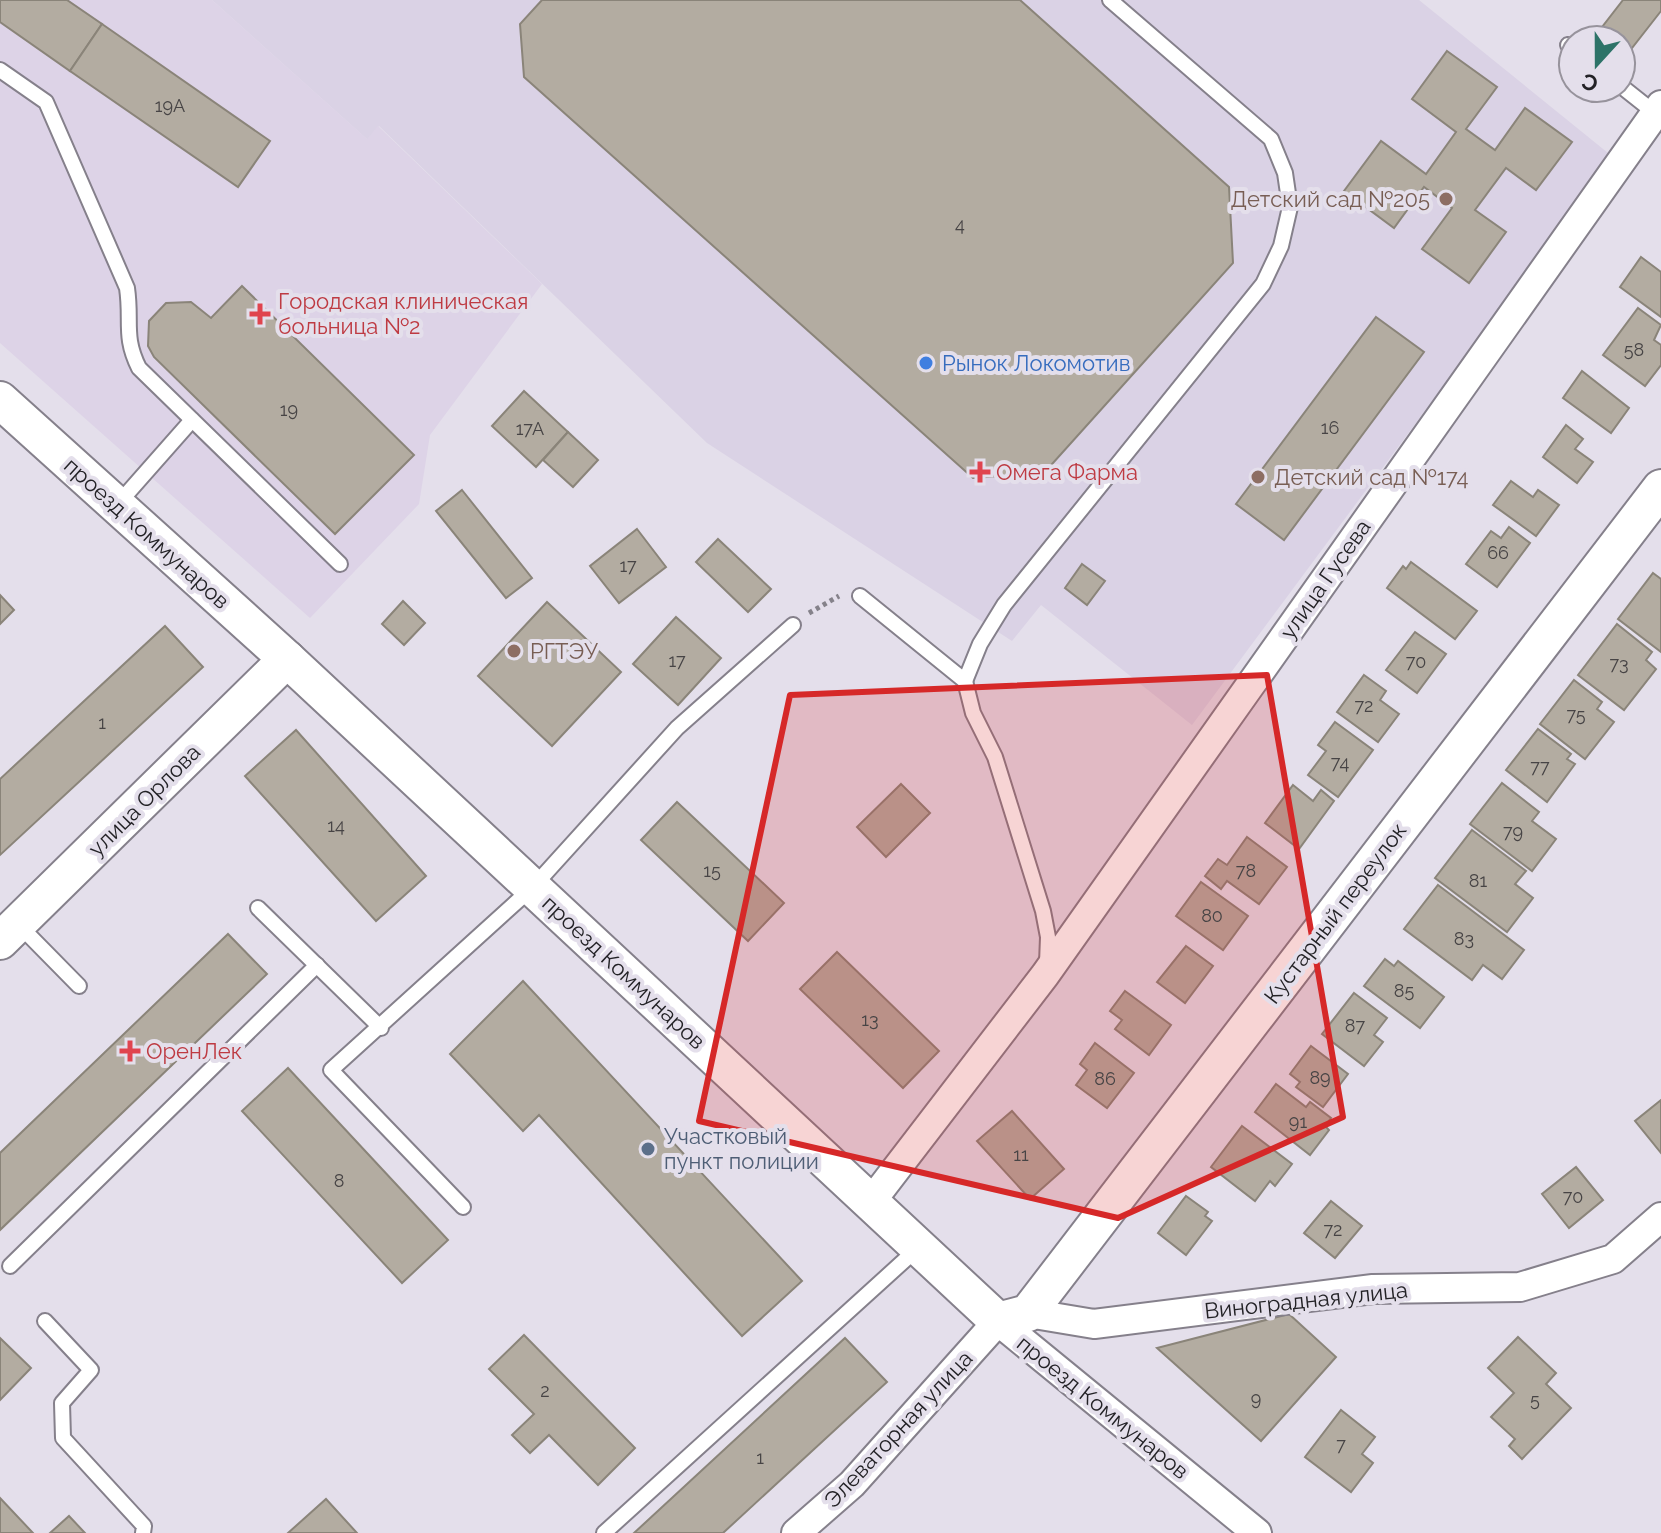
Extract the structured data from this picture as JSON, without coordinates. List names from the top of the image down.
{
  "streets": {
    "street": [
      "проезд Коммунаров",
      "улица Гусева",
      "улица Орлова",
      "Кустарный переулок",
      "Виноградная улица",
      "Элеваторная улица"
    ]
  },
  "crossings": [
    ["проезд Коммунаров", "улица Гусева"],
    ["проезд Коммунаров", "улица Орлова"],
    ["проезд Коммунаров", "Кустарный переулок"],
    ["проезд Коммунаров", "Виноградная улица"],
    ["проезд Коммунаров", "Элеваторная улица"],
    ["Кустарный переулок", "Виноградная улица"],
    ["Кустарный переулок", "Элеваторная улица"],
    ["Виноградная улица", "Элеваторная улица"]
  ],
  "places": {
    "other": [
      "Детский сад №205",
      "Рынок Локомотив",
      "Детский сад №174",
      "РГТЭУ",
      "Участковый пункт полиции"
    ],
    "health": ["Городская клиническая больница №2", "Омега Фарма", "ОренЛек"]
  },
  "house_numbers": [
    "19А",
    "4",
    "58",
    "19",
    "16",
    "17А",
    "66",
    "17",
    "17",
    "70",
    "73",
    "72",
    "75",
    "1",
    "74",
    "77",
    "14",
    "79",
    "15",
    "78",
    "81",
    "80",
    "83",
    "85",
    "13",
    "87",
    "89",
    "86",
    "91",
    "11",
    "8",
    "70",
    "72",
    "2",
    "9",
    "5",
    "7",
    "1"
  ],
  "north": "bottom"
}
